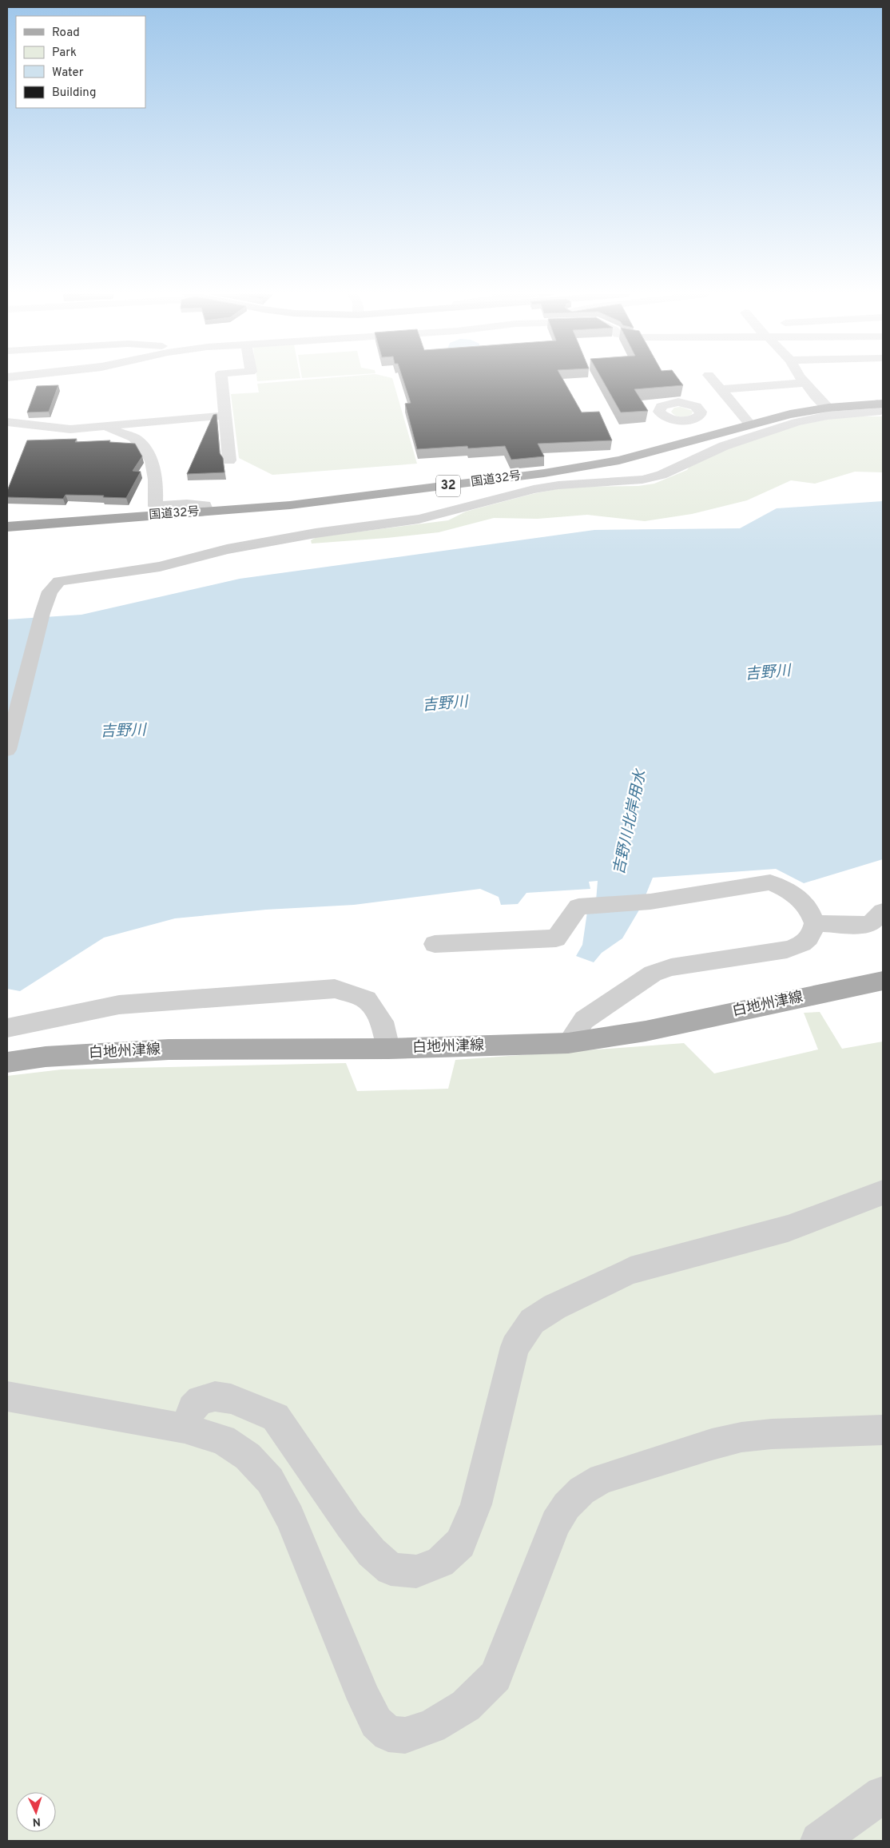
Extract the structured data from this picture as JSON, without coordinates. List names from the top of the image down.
{
  "streets": {
    "highway": ["国道32号", "32"],
    "main road": ["白地州津線"]
  },
  "water": ["吉野川", "吉野川北岸用水"],
  "legend": [
    "Road",
    "Park",
    "Water",
    "Building"
  ],
  "north": "bottom"
}
